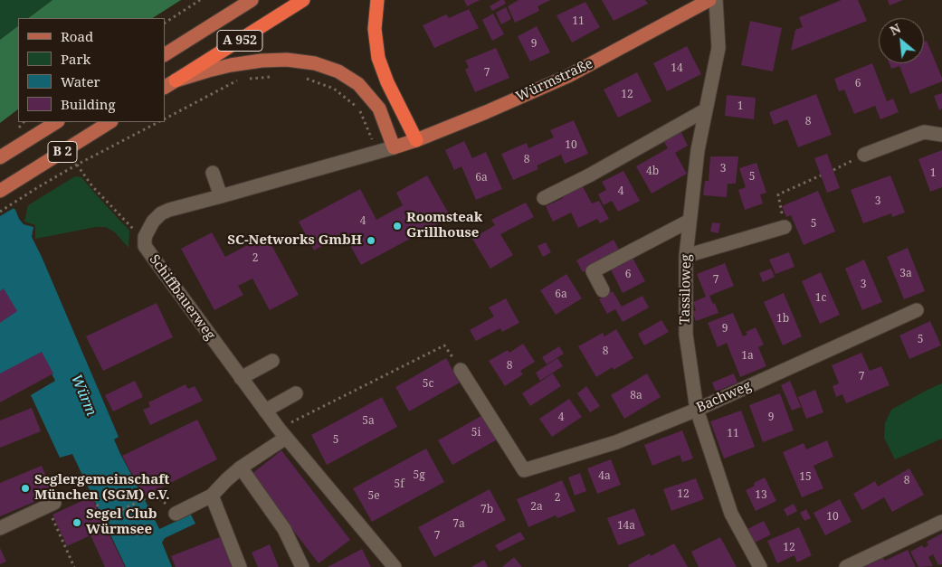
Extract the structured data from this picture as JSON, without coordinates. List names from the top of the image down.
{
  "streets": {
    "highway": ["A 952"],
    "main road": ["Würmstraße", "B 2"],
    "street": ["Tassiloweg", "Schiffbauerweg", "Bachweg"]
  },
  "crossings": [
    ["Tassiloweg", "Bachweg"]
  ],
  "water": ["Würm"],
  "places": [
    "Roomsteak Grillhouse",
    "SC-Networks GmbH",
    "Seglergemeinschaft München (SGM) e.V.",
    "Segel Club Würmsee"
  ],
  "house_numbers": [
    "11",
    "9",
    "14",
    "7",
    "6",
    "12",
    "1",
    "8",
    "10",
    "8",
    "3",
    "4b",
    "1",
    "5",
    "6a",
    "4",
    "3",
    "4",
    "5",
    "2",
    "3a",
    "6",
    "7",
    "3",
    "6a",
    "1c",
    "1b",
    "9",
    "5",
    "8",
    "1a",
    "8",
    "7",
    "5c",
    "8a",
    "4",
    "9",
    "5a",
    "5i",
    "11",
    "5",
    "5g",
    "4a",
    "15",
    "8",
    "5f",
    "12",
    "13",
    "5e",
    "2",
    "2a",
    "7b",
    "10",
    "7a",
    "14a",
    "7",
    "12"
  ],
  "legend": [
    "Road",
    "Park",
    "Water",
    "Building"
  ],
  "north": "top left"
}
